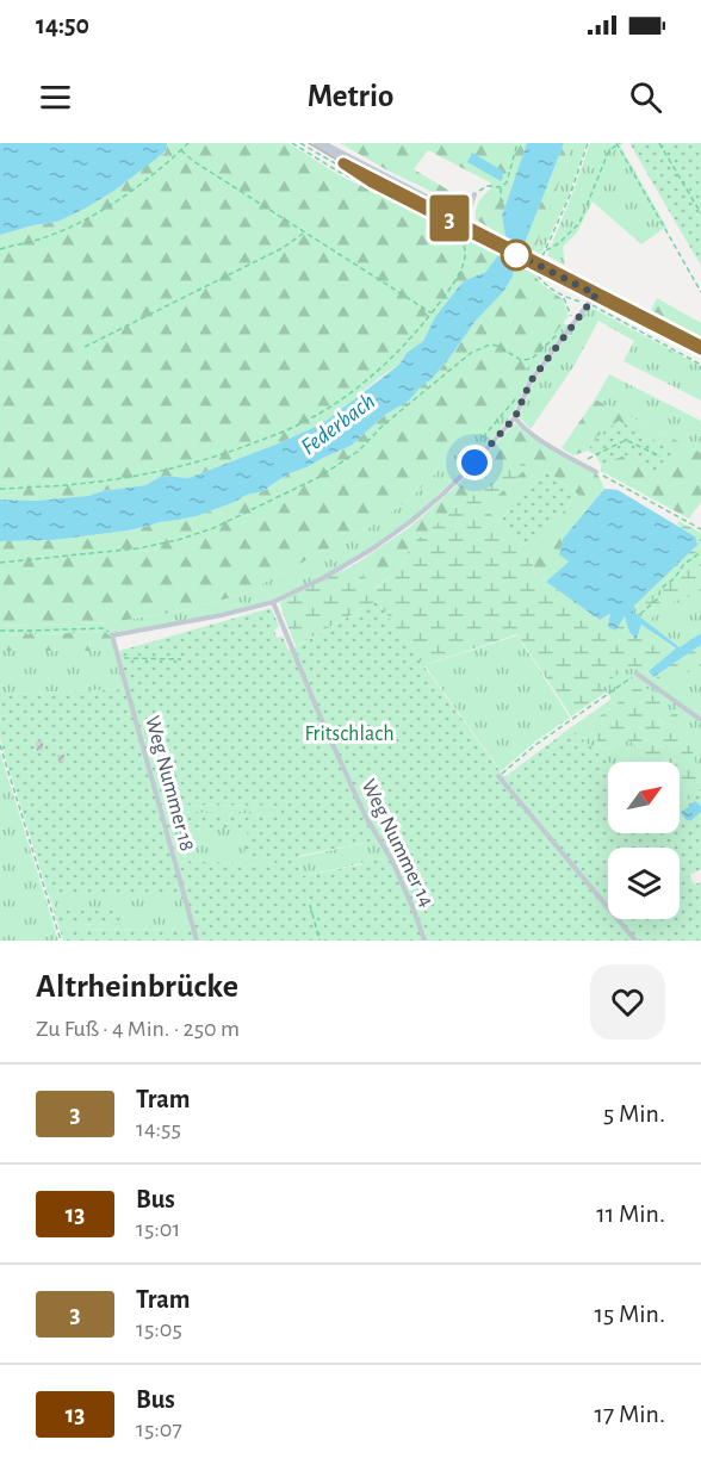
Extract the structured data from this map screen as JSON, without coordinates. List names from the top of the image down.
{
  "streets": {
    "lane": ["Weg Nummer 18", "Weg Nummer 14"]
  },
  "water": ["Federbach"],
  "parks": ["Fritschlach"],
  "lines": ["tram line 3"],
  "north": "top right",
  "page": {
    "status": "14:50",
    "header": "Metrio",
    "on_map": "3",
    "heading": ["Altrheinbrücke", "Zu Fuß · 4 Min. · 250 m"],
    "list": [
      {
        "mark": "3",
        "name": "Tram",
        "note": "14:55",
        "value": "5 Min."
      },
      {
        "mark": "13",
        "name": "Bus",
        "note": "15:01",
        "value": "11 Min."
      },
      {
        "mark": "3",
        "name": "Tram",
        "note": "15:05",
        "value": "15 Min."
      },
      {
        "mark": "13",
        "name": "Bus",
        "note": "15:07",
        "value": "17 Min."
      }
    ]
  }
}
